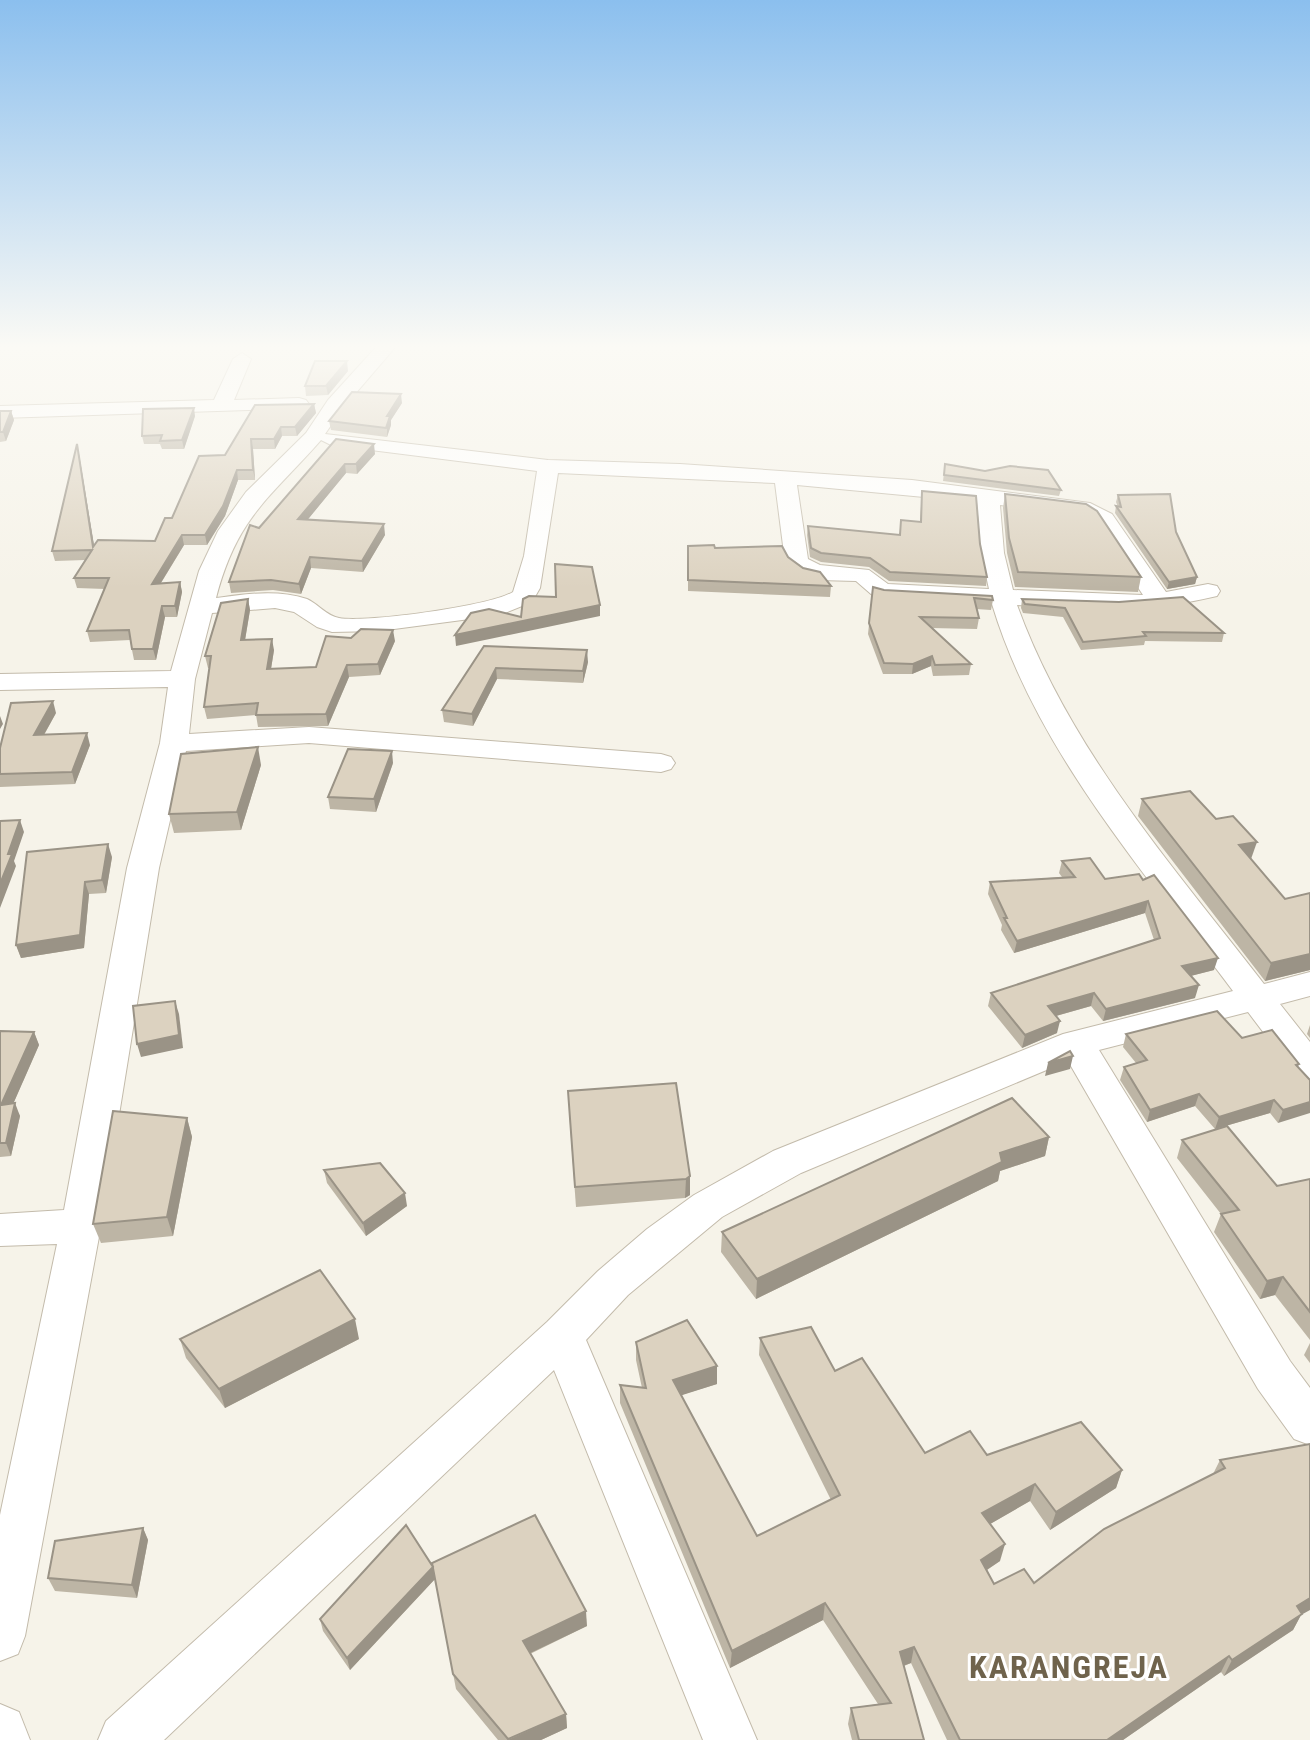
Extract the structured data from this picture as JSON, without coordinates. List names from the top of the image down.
{
  "districts": ["KARANGREJA"]
}
